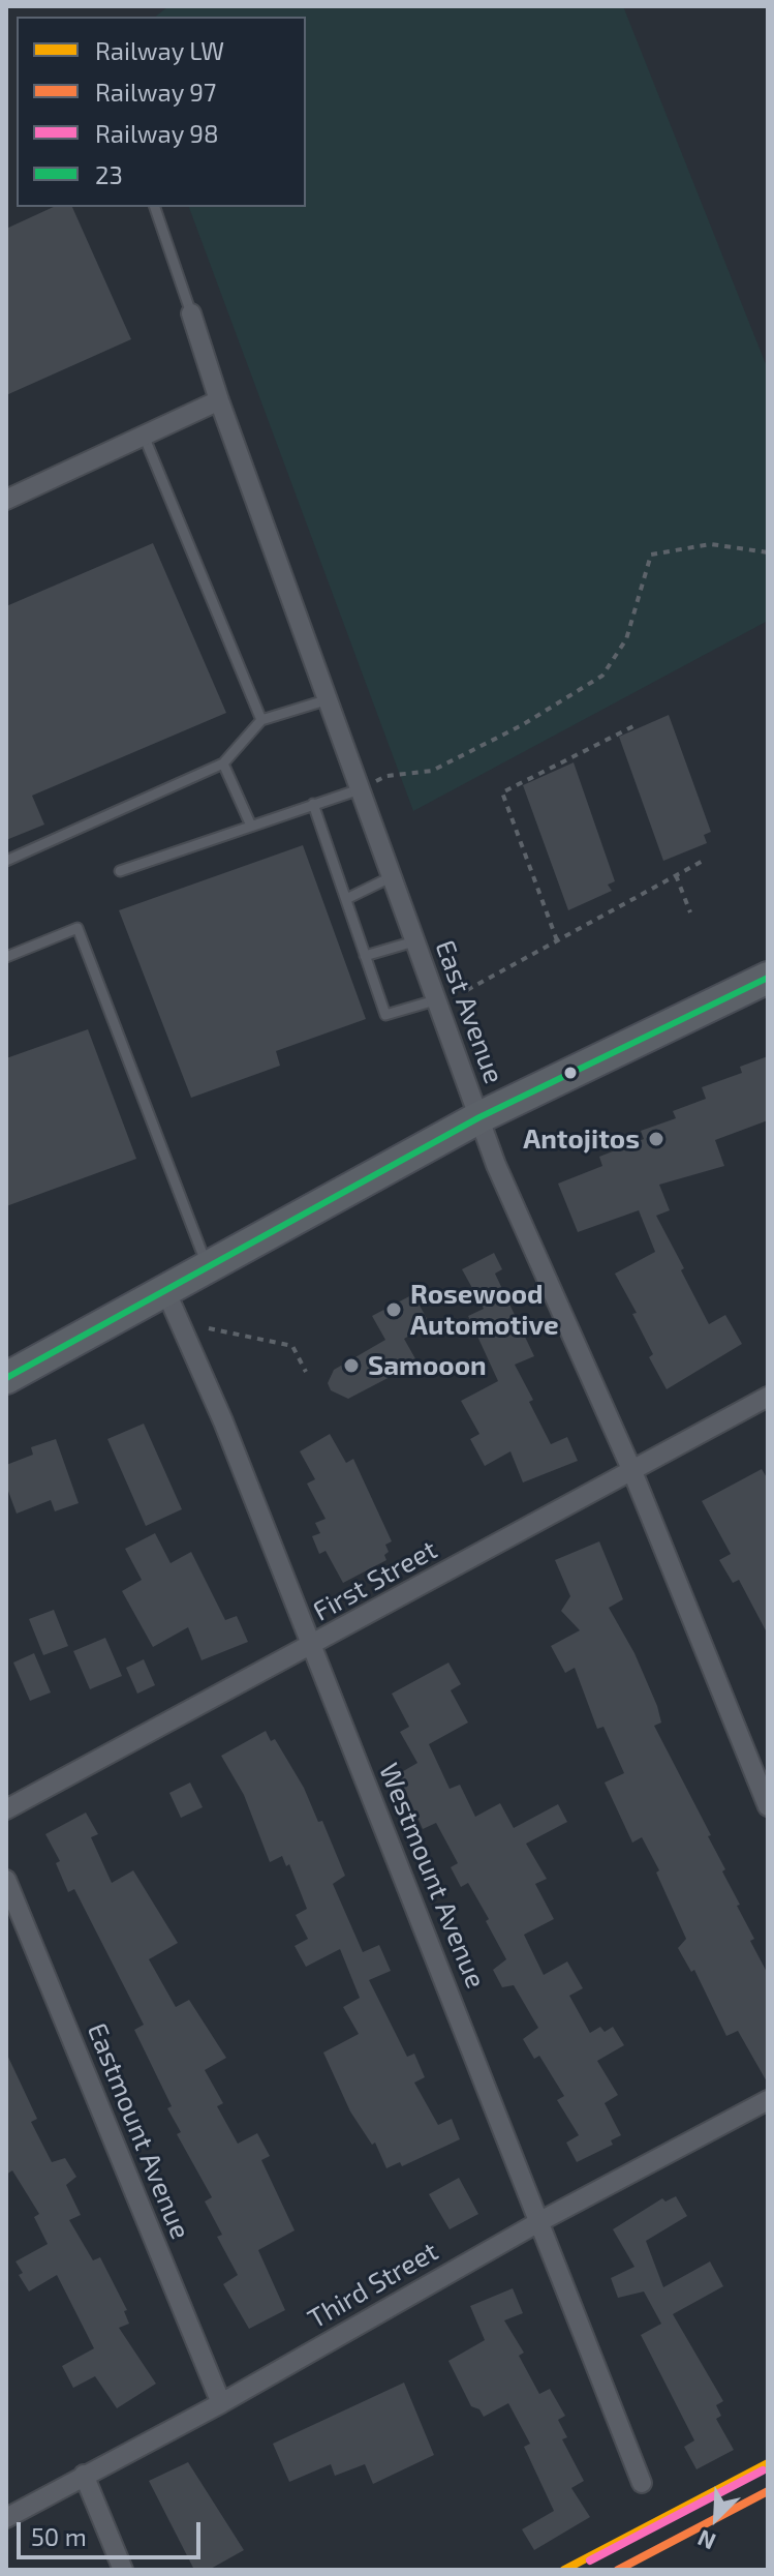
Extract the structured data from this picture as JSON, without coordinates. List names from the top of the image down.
{
  "streets": {
    "street": [
      "East Avenue",
      "First Street",
      "Westmount Avenue",
      "Eastmount Avenue",
      "Third Street"
    ]
  },
  "crossings": [
    ["East Avenue", "First Street"],
    ["First Street", "Westmount Avenue"],
    ["Westmount Avenue", "Third Street"],
    ["Eastmount Avenue", "Third Street"]
  ],
  "places": ["Antojitos", "Rosewood Automotive", "Samooon"],
  "lines": [
    "transit line 23",
    "rail line LW",
    "rail line 98",
    "rail line 97"
  ],
  "legend": [
    "Railway LW",
    "Railway 97",
    "Railway 98",
    "23"
  ],
  "scale_bar": "50 m",
  "north": "bottom left"
}
